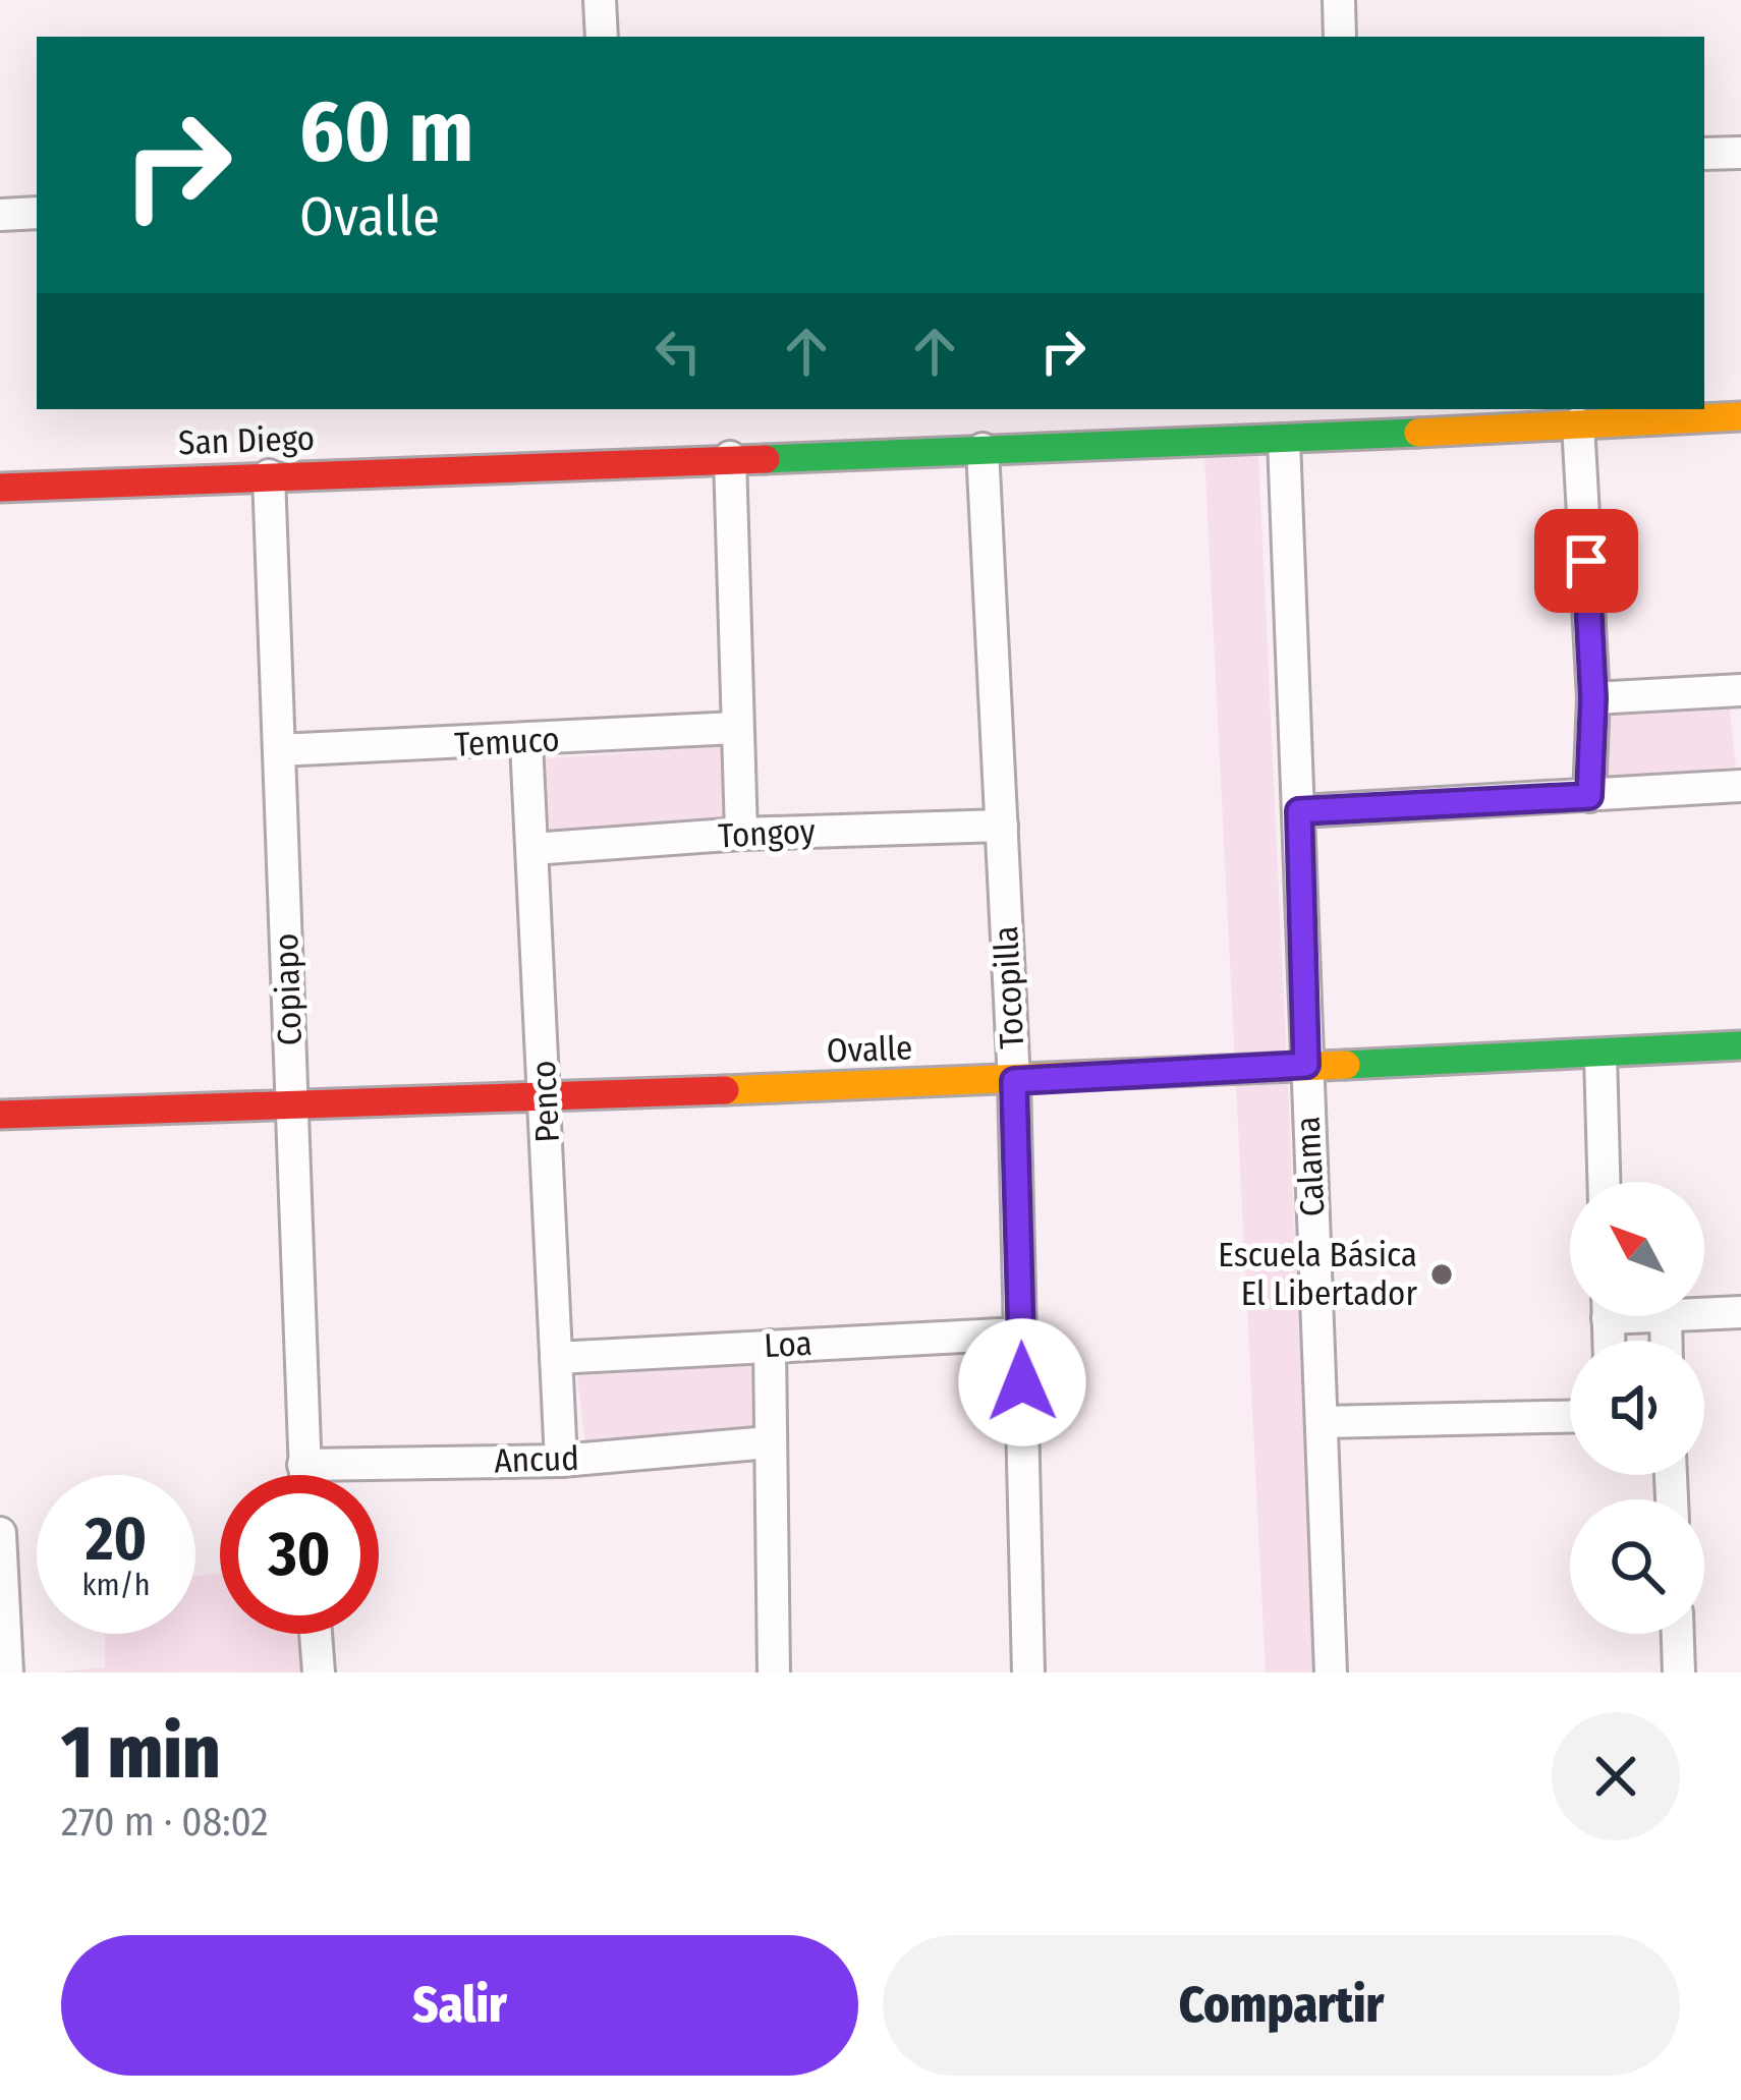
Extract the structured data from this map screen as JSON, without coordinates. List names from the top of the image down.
{
  "streets": {
    "street": [
      "San Diego",
      "Temuco",
      "Tongoy",
      "Tocopilla",
      "Copiapo",
      "Ovalle",
      "Penco",
      "Calama",
      "Loa",
      "Ancud"
    ]
  },
  "crossings": [
    ["San Diego", "Tocopilla"],
    ["San Diego", "Copiapo"],
    ["San Diego", "Calama"],
    ["Temuco", "Copiapo"],
    ["Temuco", "Penco"],
    ["Tongoy", "Tocopilla"],
    ["Tongoy", "Penco"],
    ["Tocopilla", "Ovalle"],
    ["Tocopilla", "Loa"],
    ["Copiapo", "Ovalle"],
    ["Copiapo", "Ancud"],
    ["Ovalle", "Penco"],
    ["Ovalle", "Calama"],
    ["Penco", "Loa"],
    ["Penco", "Ancud"]
  ],
  "places": ["Escuela Básica El Libertador"],
  "north": "top left",
  "page": {
    "turn": ["60 m", "Ovalle"],
    "speed": "20 km/h",
    "limit": "30",
    "heading": ["1 min", "270 m · 08:02"],
    "buttons": ["Salir", "Compartir"]
  }
}
